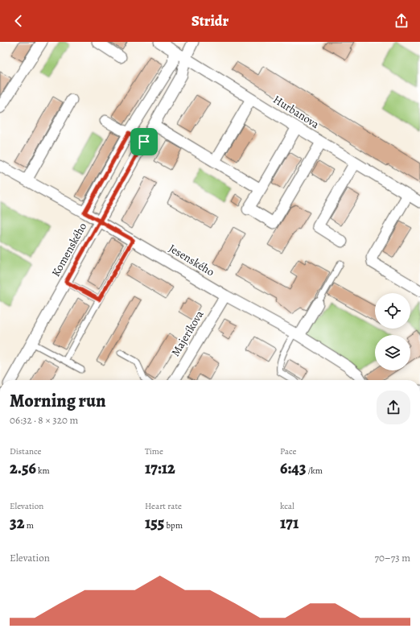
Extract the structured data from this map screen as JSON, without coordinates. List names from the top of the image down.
{
  "streets": {
    "street": [
      "Hurbanova",
      "Komenského",
      "Jesenského",
      "Majeríkova"
    ]
  },
  "crossings": [
    ["Hurbanova", "Komenského"],
    ["Komenského", "Jesenského"],
    ["Jesenského", "Majeríkova"]
  ],
  "page": {
    "header": "Stridr",
    "heading": ["Morning run", "06:32 · 8 × 320 m"],
    "stats": [
      ["Distance", "2.56 km"],
      ["Time", "17:12"],
      ["Pace", "6:43 /km"],
      ["Elevation", "32 m"],
      ["Heart rate", "155 bpm"],
      ["kcal", "171"]
    ],
    "chart": ["Elevation", "70–73 m"]
  }
}
